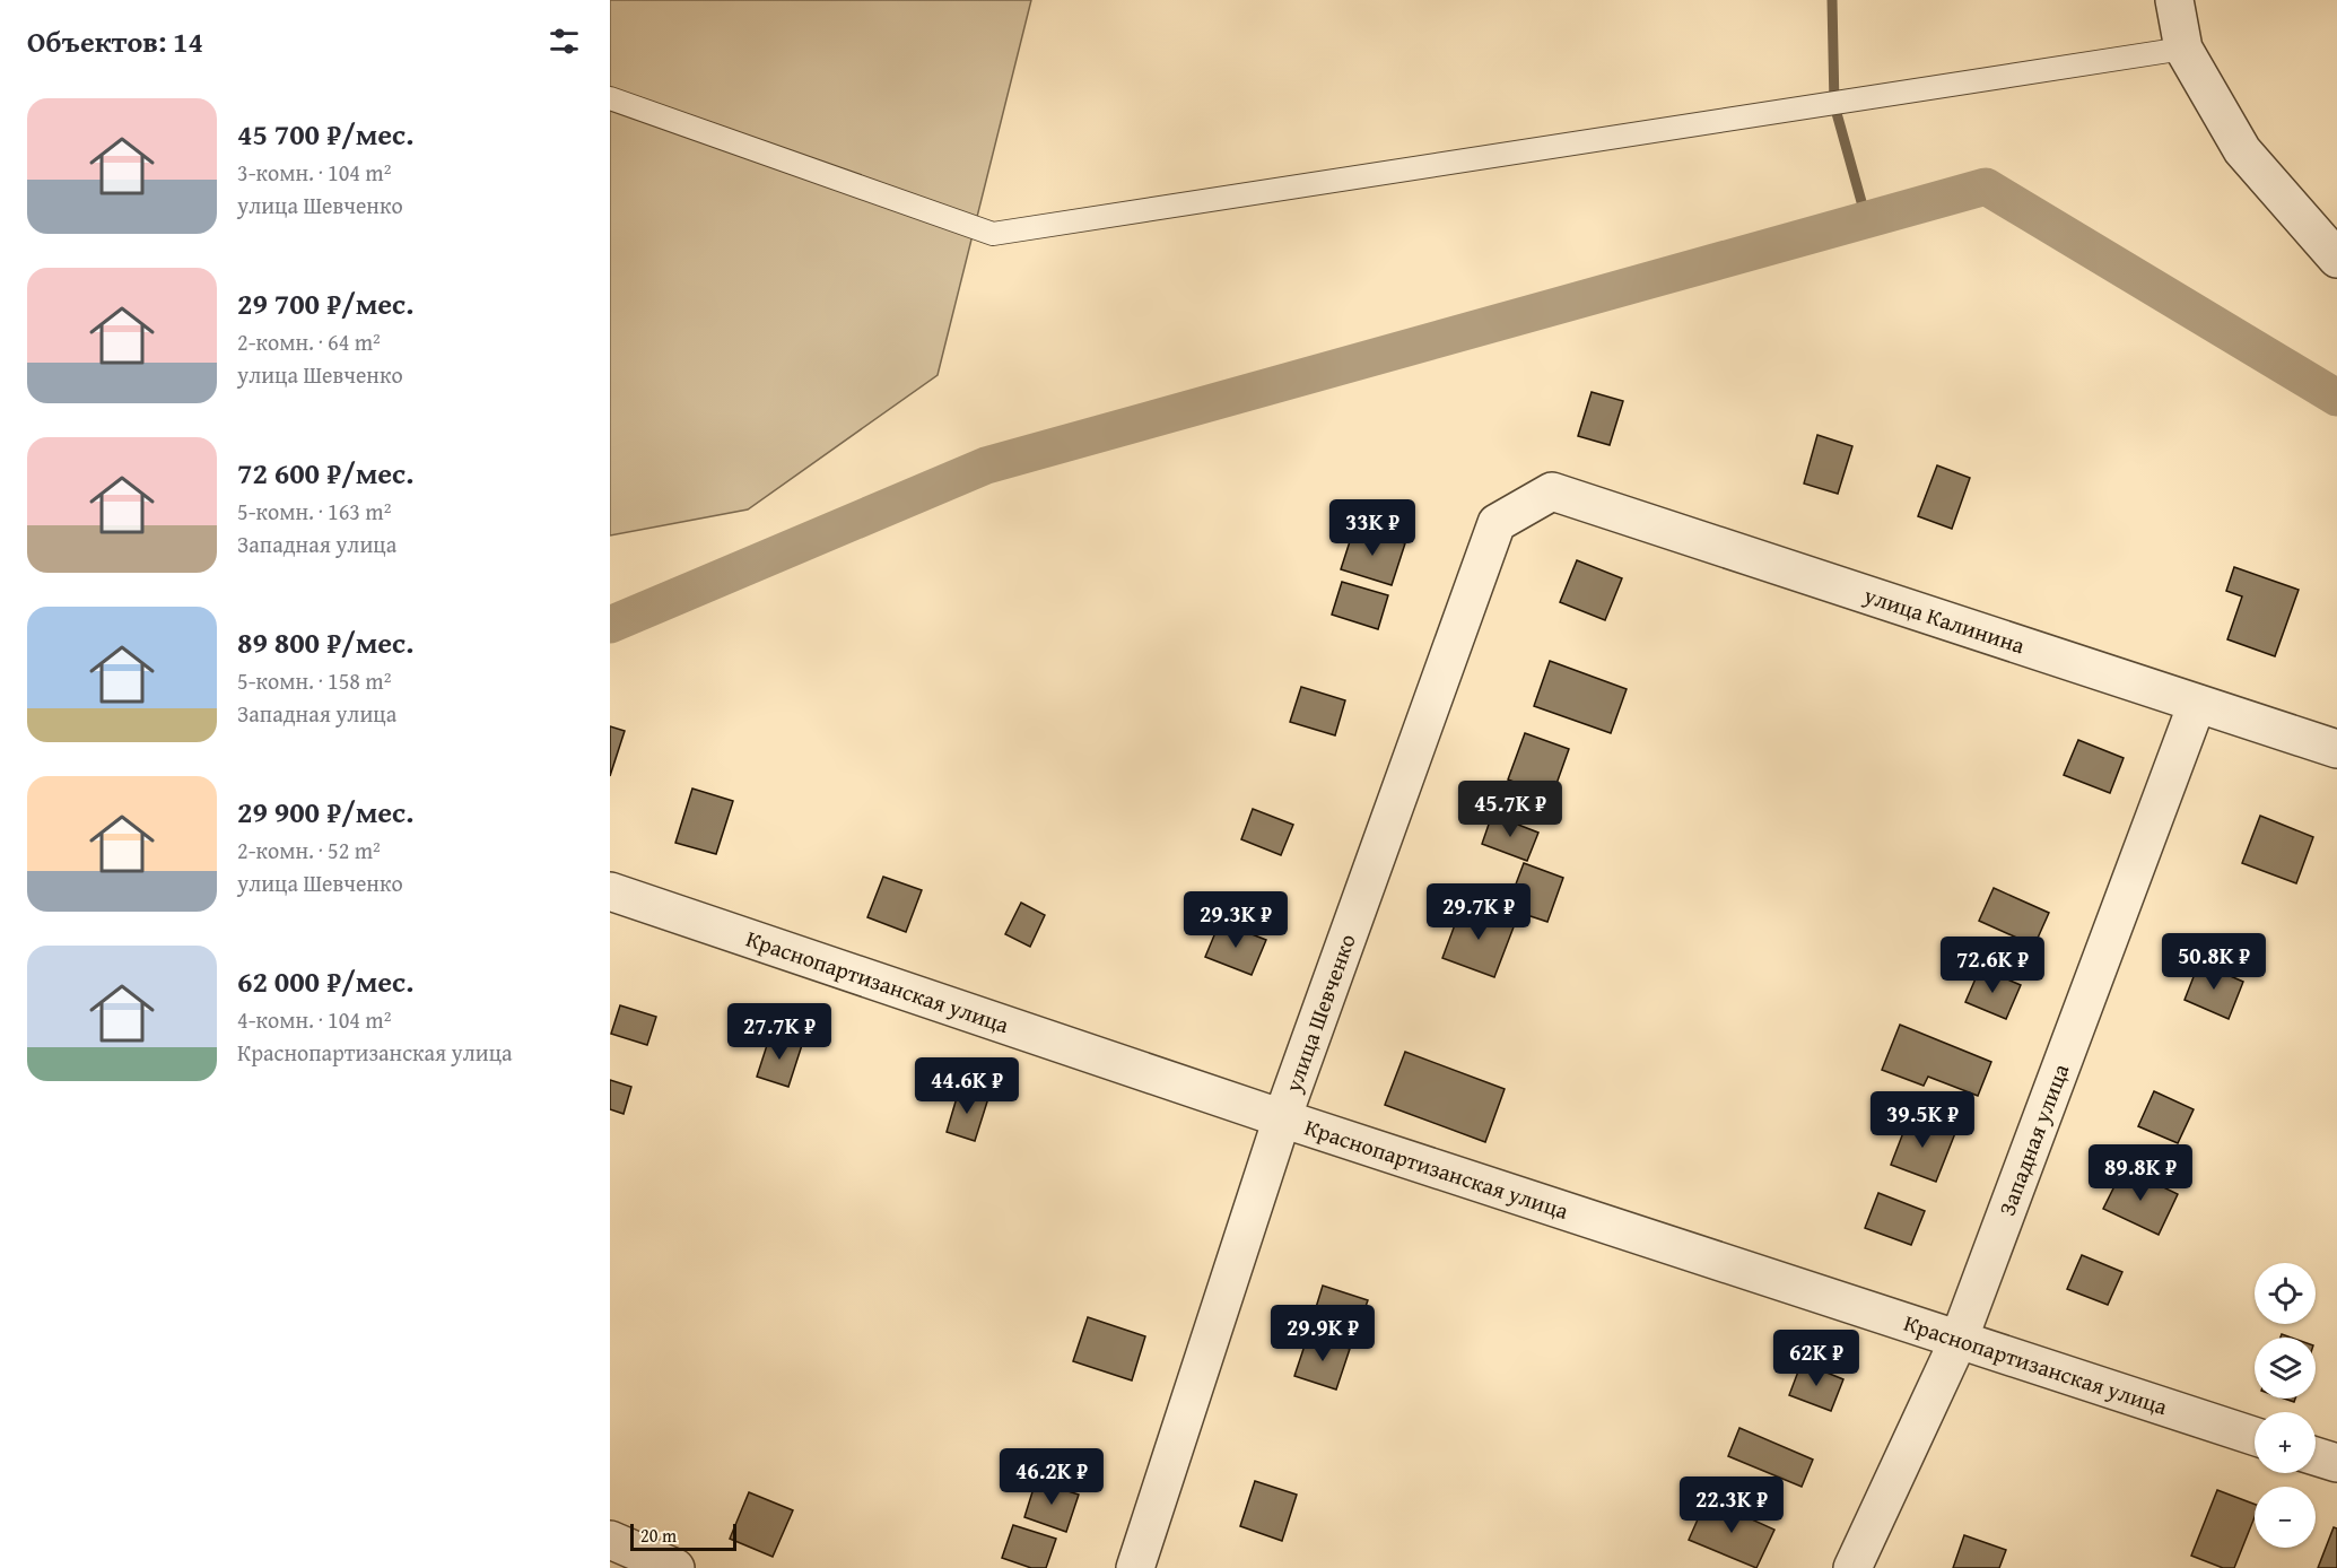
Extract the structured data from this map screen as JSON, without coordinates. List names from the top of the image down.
{
  "streets": {
    "street": [
      "улица Калинина",
      "Краснопартизанская улица",
      "улица Шевченко",
      "Западная улица"
    ]
  },
  "crossings": [
    ["улица Калинина", "улица Шевченко"],
    ["улица Калинина", "Западная улица"],
    ["Краснопартизанская улица", "улица Шевченко"],
    ["Краснопартизанская улица", "Западная улица"]
  ],
  "scale_bar": "20 m",
  "page": {
    "heading": "Объектов: 14",
    "list": [
      {
        "name": "45 700 ₽/мес.",
        "note": "3-комн. · 104 m² · улица Шевченко"
      },
      {
        "name": "29 700 ₽/мес.",
        "note": "2-комн. · 64 m² · улица Шевченко"
      },
      {
        "name": "72 600 ₽/мес.",
        "note": "5-комн. · 163 m² · Западная улица"
      },
      {
        "name": "89 800 ₽/мес.",
        "note": "5-комн. · 158 m² · Западная улица"
      },
      {
        "name": "29 900 ₽/мес.",
        "note": "2-комн. · 52 m² · улица Шевченко"
      },
      {
        "name": "62 000 ₽/мес.",
        "note": "4-комн. · 104 m² · Краснопартизанская улица"
      }
    ],
    "price": [
      "33K ₽",
      "45.7K ₽",
      "29.7K ₽",
      "29.3K ₽",
      "50.8K ₽",
      "72.6K ₽",
      "27.7K ₽",
      "44.6K ₽",
      "39.5K ₽",
      "89.8K ₽",
      "29.9K ₽",
      "62K ₽",
      "46.2K ₽",
      "22.3K ₽"
    ],
    "map_buttons": ["+", "−"],
    "scale": "20 m"
  }
}
